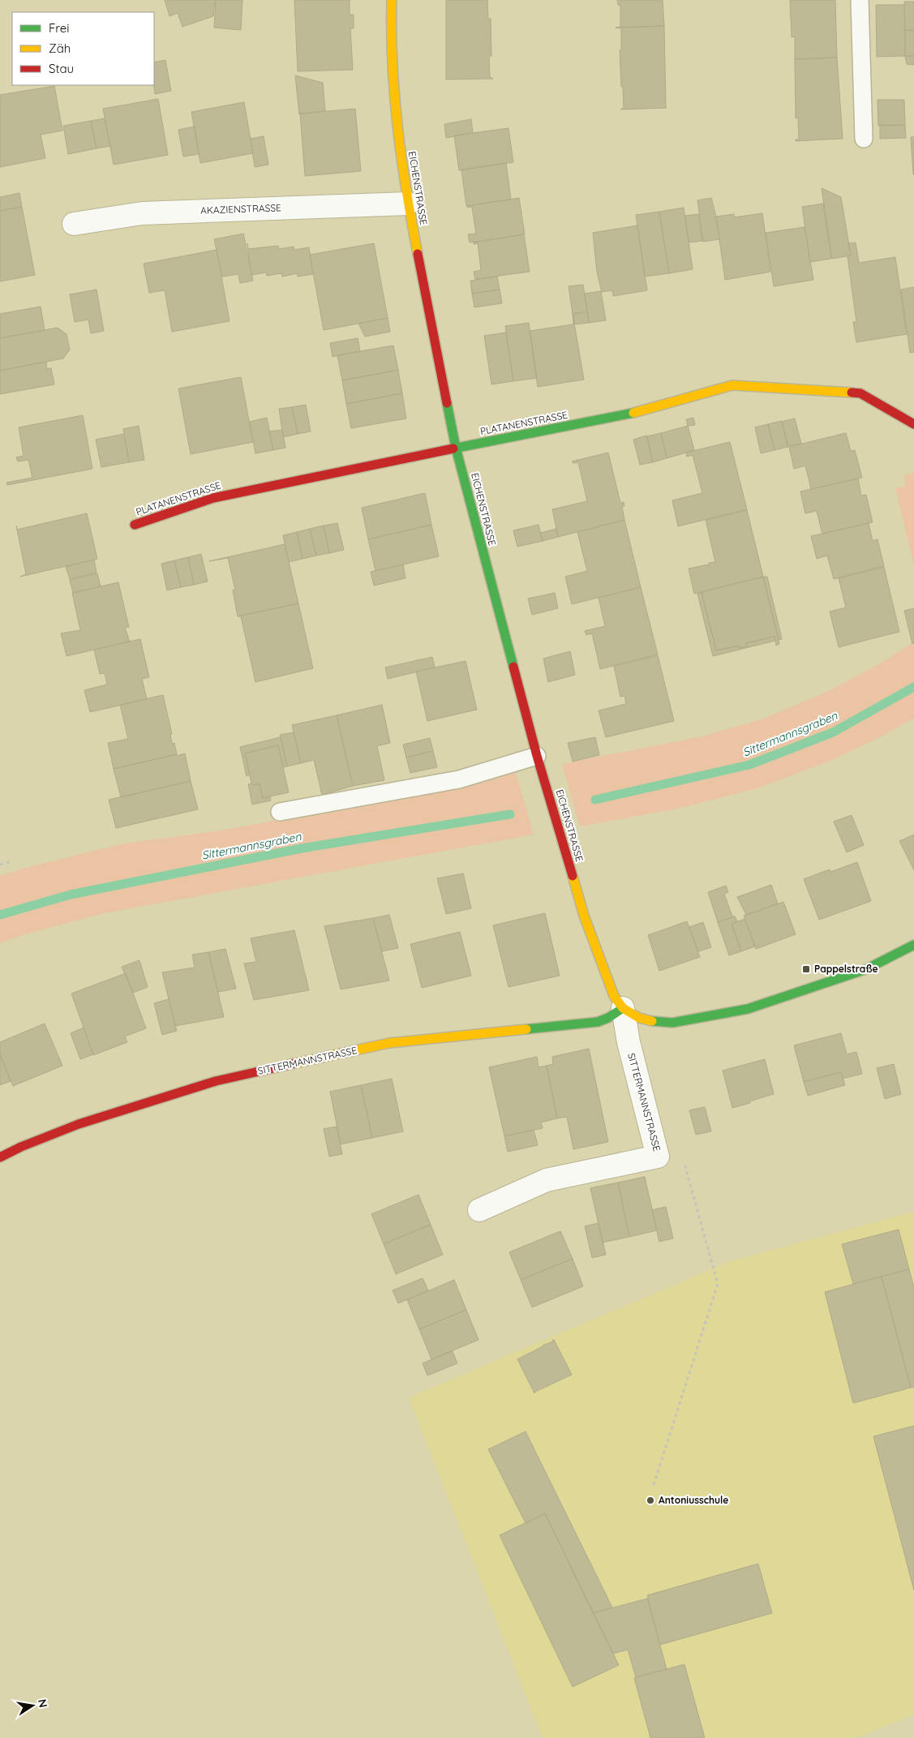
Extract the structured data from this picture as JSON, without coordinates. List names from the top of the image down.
{
  "streets": {
    "street": [
      "EICHENSTRASSE",
      "AKAZIENSTRASSE",
      "PLATANENSTRASSE",
      "SITTERMANNSTRASSE"
    ]
  },
  "crossings": [
    ["EICHENSTRASSE", "AKAZIENSTRASSE"],
    ["EICHENSTRASSE", "PLATANENSTRASSE"],
    ["EICHENSTRASSE", "SITTERMANNSTRASSE"]
  ],
  "water": ["Sittermannsgraben"],
  "places": {
    "transit": ["Pappelstraße"],
    "other": ["Antoniusschule"]
  },
  "legend": ["Frei", "Zäh", "Stau"],
  "north": "right"
}
